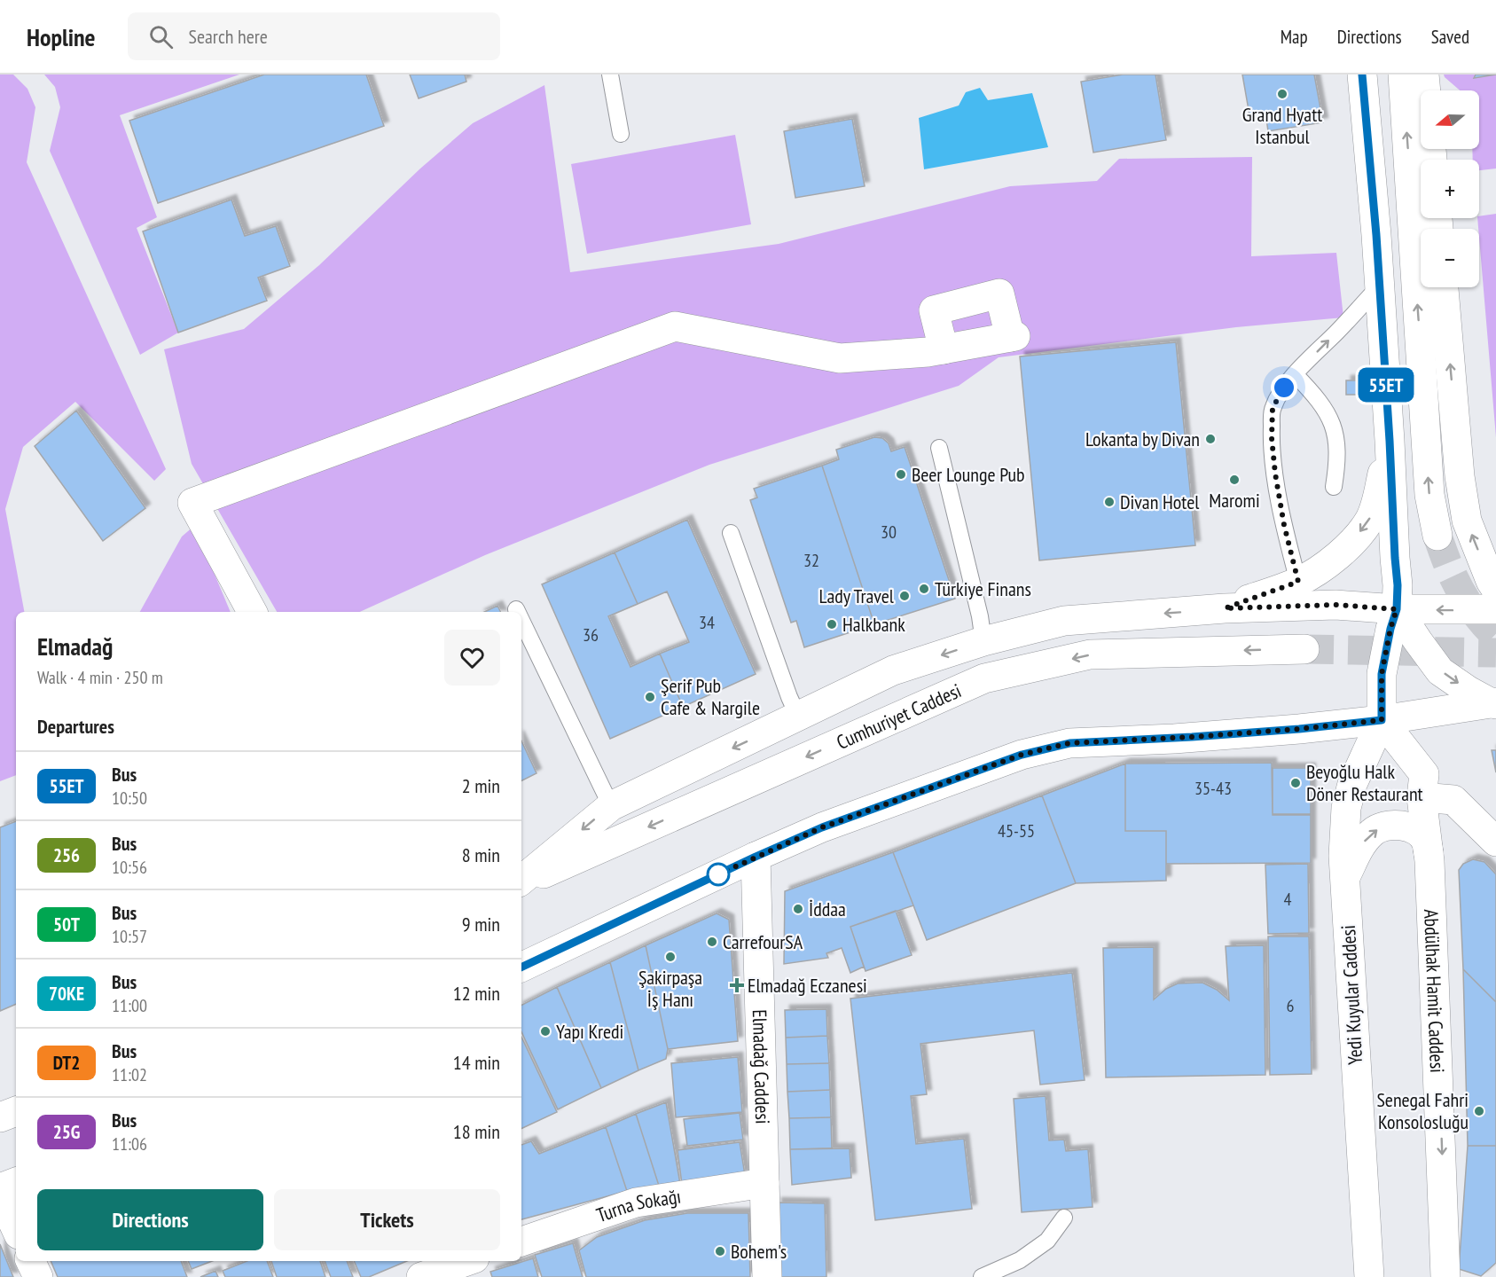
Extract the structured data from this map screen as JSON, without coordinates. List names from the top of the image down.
{
  "streets": {
    "main road": [
      "Cumhuriyet Caddesi",
      "Abdülhak Hamit Caddesi",
      "Yedi Kuyular Caddesi",
      "Elmadağ Caddesi",
      "Turna Sokağı"
    ]
  },
  "crossings": [
    ["Abdülhak Hamit Caddesi", "Yedi Kuyular Caddesi"],
    ["Elmadağ Caddesi", "Turna Sokağı"]
  ],
  "one_way": ["Abdülhak Hamit Caddesi"],
  "places": {
    "other": [
      "Grand Hyatt Istanbul",
      "Lokanta by Divan",
      "Beer Lounge Pub",
      "Maromi",
      "Divan Hotel",
      "Türkiye Finans",
      "Lady Travel",
      "Halkbank",
      "Şerif Pub Cafe & Nargile",
      "Beyoğlu Halk Döner Restaurant",
      "İddaa",
      "CarrefourSA",
      "Şakirpaşa İş Hanı",
      "Yapı Kredi",
      "Senegal Fahri Konsolosluğu",
      "Bohem's"
    ],
    "health": ["Elmadağ Eczanesi"]
  },
  "lines": ["bus line 55ET"],
  "house_numbers": [
    "30",
    "32",
    "34",
    "36",
    "35-43",
    "45-55",
    "4",
    "6"
  ],
  "north": "left",
  "page": {
    "header": "Hopline",
    "search": "Search here",
    "nav": ["Map", "Directions", "Saved"],
    "on_map": "55ET",
    "map_buttons": ["+", "−"],
    "heading": [
      ["Elmadağ", "Walk · 4 min · 250 m"],
      "Departures"
    ],
    "list": [
      {
        "mark": "55ET",
        "name": "Bus",
        "note": "10:50",
        "value": "2 min"
      },
      {
        "mark": "256",
        "name": "Bus",
        "note": "10:56",
        "value": "8 min"
      },
      {
        "mark": "50T",
        "name": "Bus",
        "note": "10:57",
        "value": "9 min"
      },
      {
        "mark": "70KE",
        "name": "Bus",
        "note": "11:00",
        "value": "12 min"
      },
      {
        "mark": "DT2",
        "name": "Bus",
        "note": "11:02",
        "value": "14 min"
      },
      {
        "mark": "25G",
        "name": "Bus",
        "note": "11:06",
        "value": "18 min"
      }
    ],
    "buttons": ["Directions", "Tickets"]
  }
}
